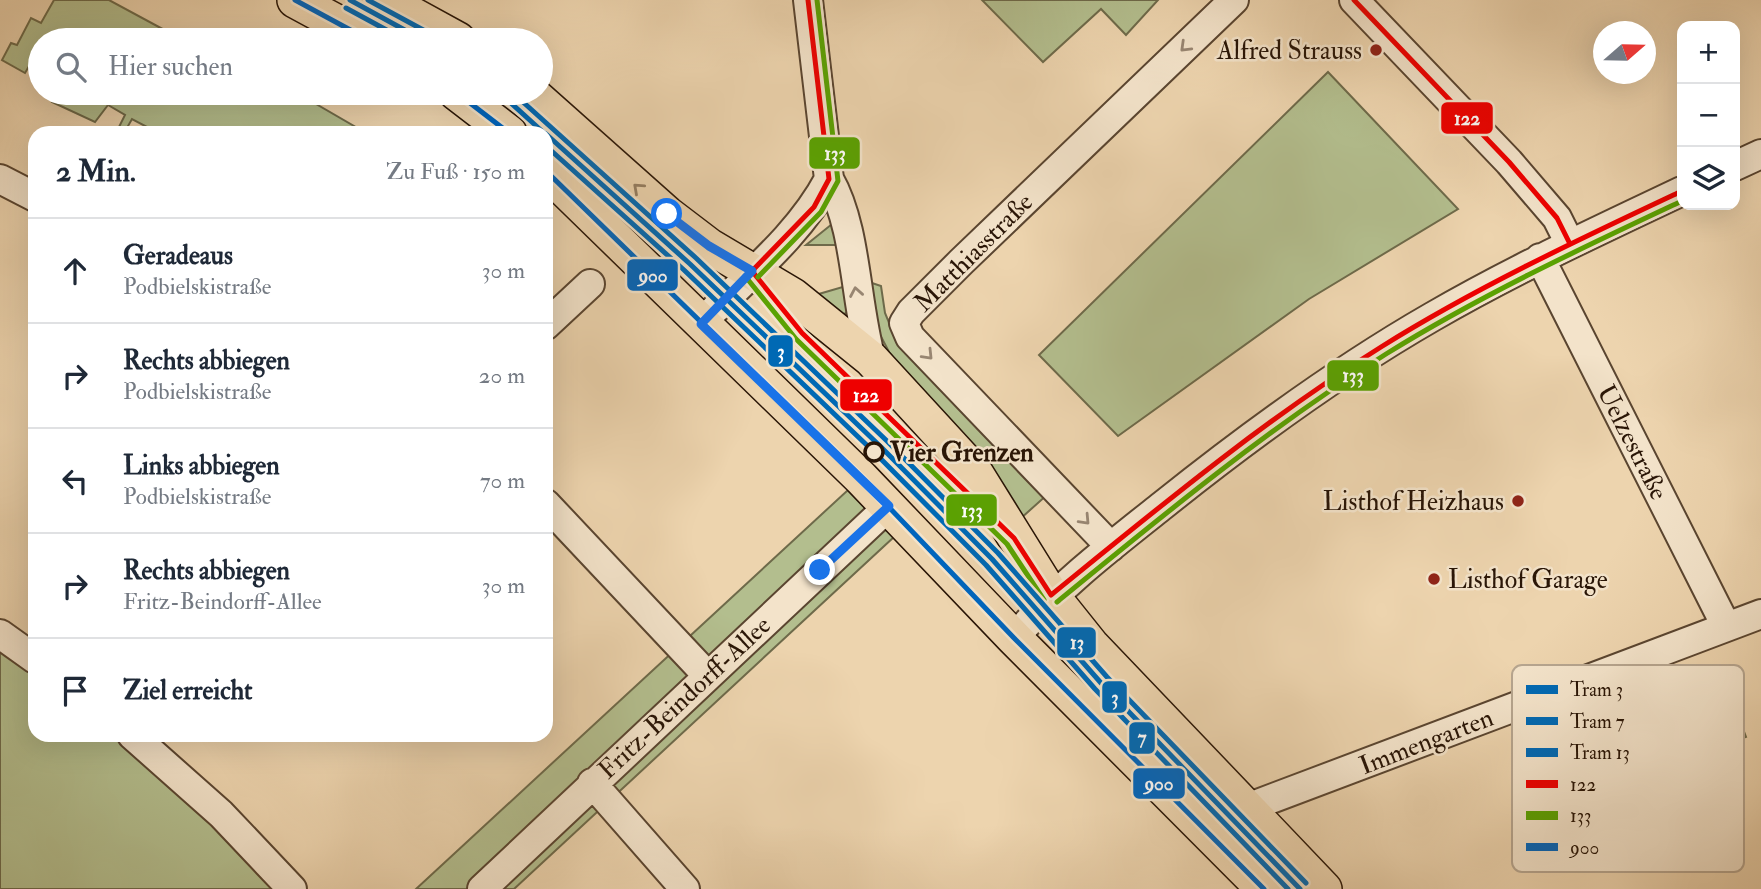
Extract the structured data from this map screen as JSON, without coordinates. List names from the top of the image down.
{
  "streets": {
    "street": [
      "Matthiasstraße",
      "Uelzestraße",
      "Fritz-Beindorff-Allee",
      "Immengarten"
    ]
  },
  "crossings": [
    ["Uelzestraße", "Immengarten"]
  ],
  "places": [
    "Alfred Strauss",
    "Vier Grenzen",
    "Listhof Heizhaus",
    "Listhof Garage"
  ],
  "lines": [
    "tram line 3",
    "tram line 13",
    "transit line 122",
    "transit line 133",
    "transit line 900",
    "tram line 7"
  ],
  "legend": [
    "Tram 3",
    "Tram 7",
    "Tram 13",
    "122",
    "133",
    "900"
  ],
  "north": "right",
  "page": {
    "map_buttons": ["+", "−"],
    "search": "Hier suchen",
    "heading": ["2 Min.", "Zu Fuß · 150 m"],
    "list": [
      ["Geradeaus", "Podbielskistraße", "30 m"],
      ["Rechts abbiegen", "Podbielskistraße", "20 m"],
      ["Links abbiegen", "Podbielskistraße", "70 m"],
      ["Rechts abbiegen", "Fritz-Beindorff-Allee", "30 m"],
      "Ziel erreicht"
    ]
  }
}
